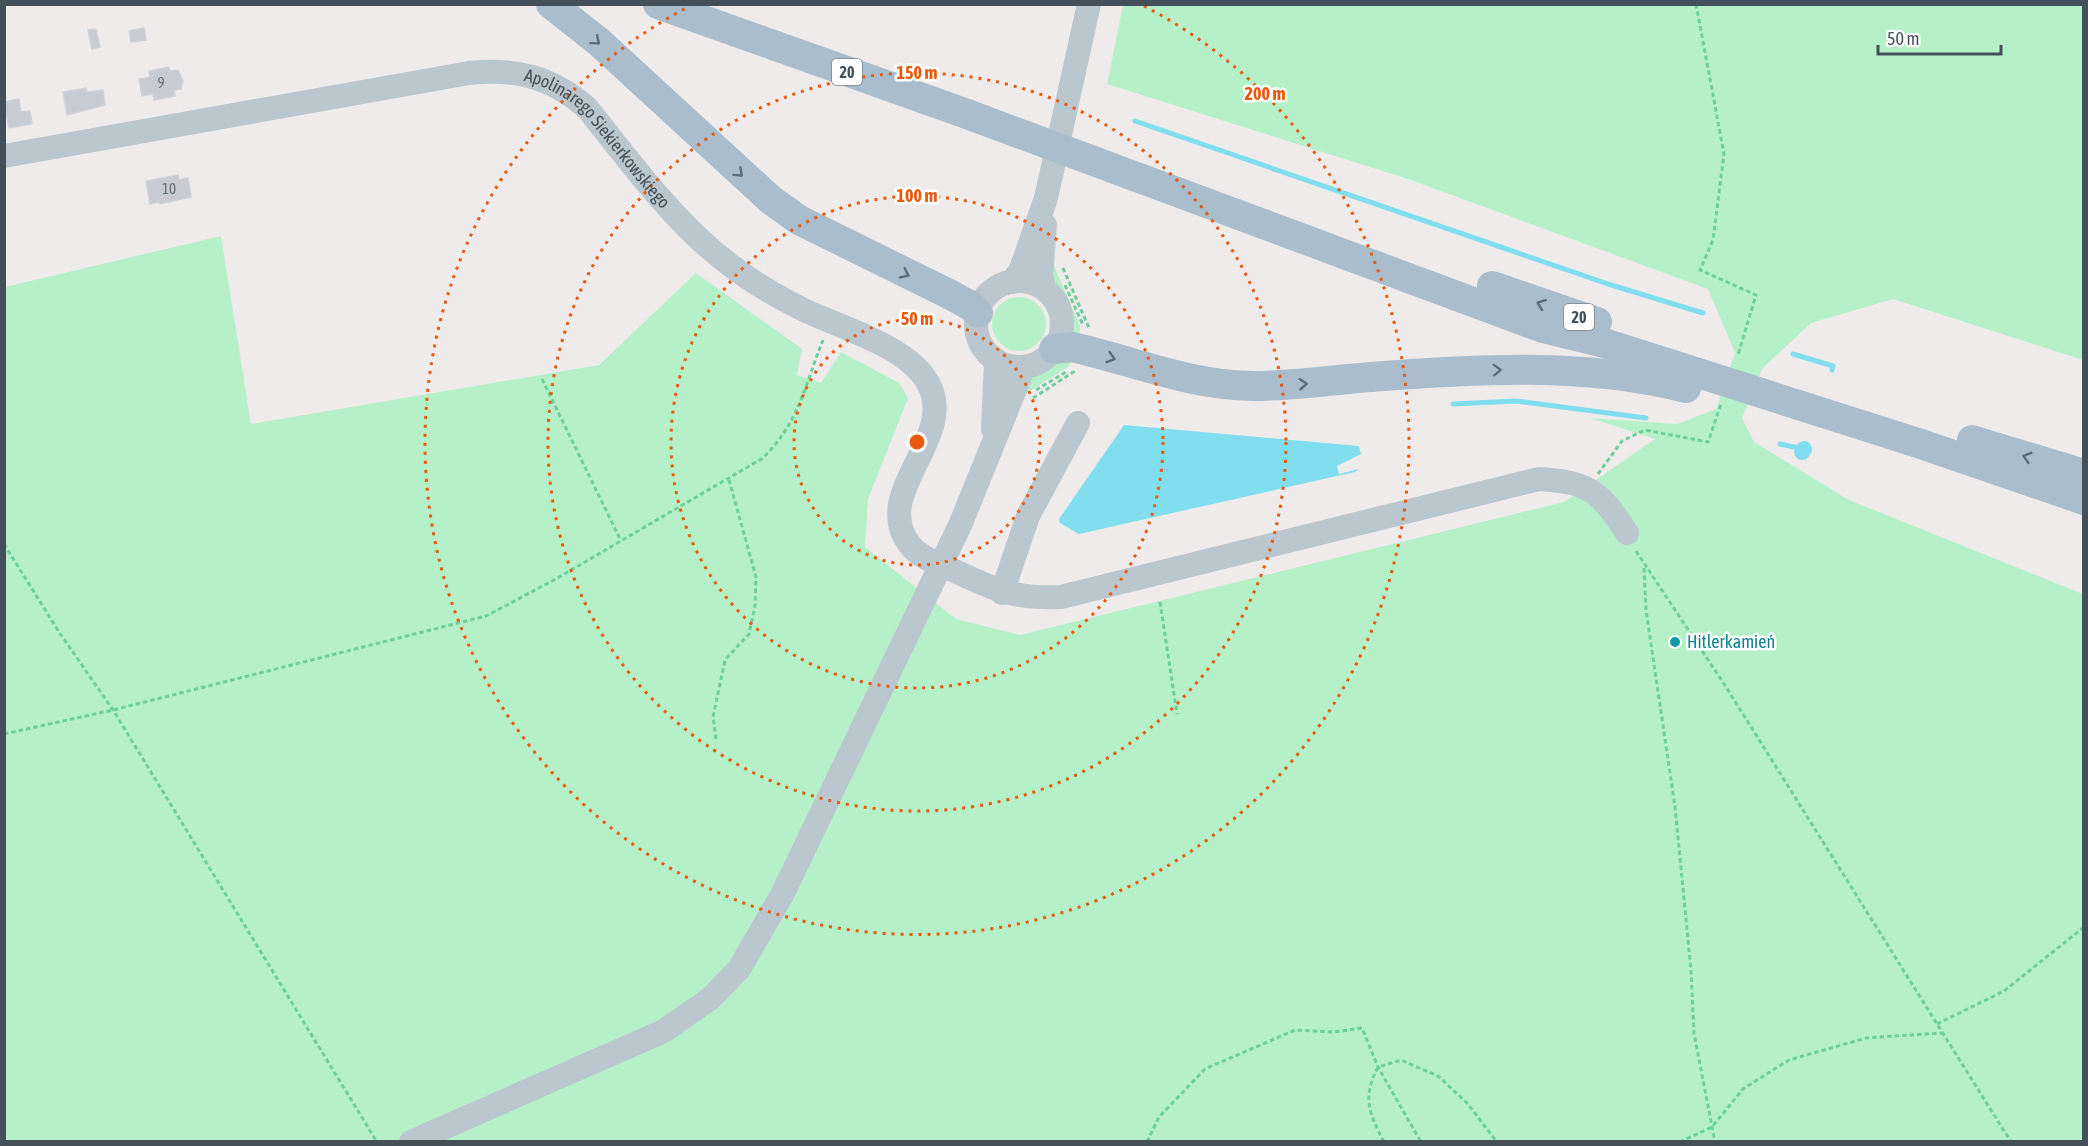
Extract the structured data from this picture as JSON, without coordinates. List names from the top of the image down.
{
  "streets": {
    "main road": ["20"],
    "street": ["Apolinarego Siekierkowskiego"]
  },
  "places": ["Hitlerkamień"],
  "house_numbers": ["9", "10"],
  "scale_bar": "50 m",
  "rings": [
    "150 m",
    "200 m",
    "100 m",
    "50 m"
  ]
}
